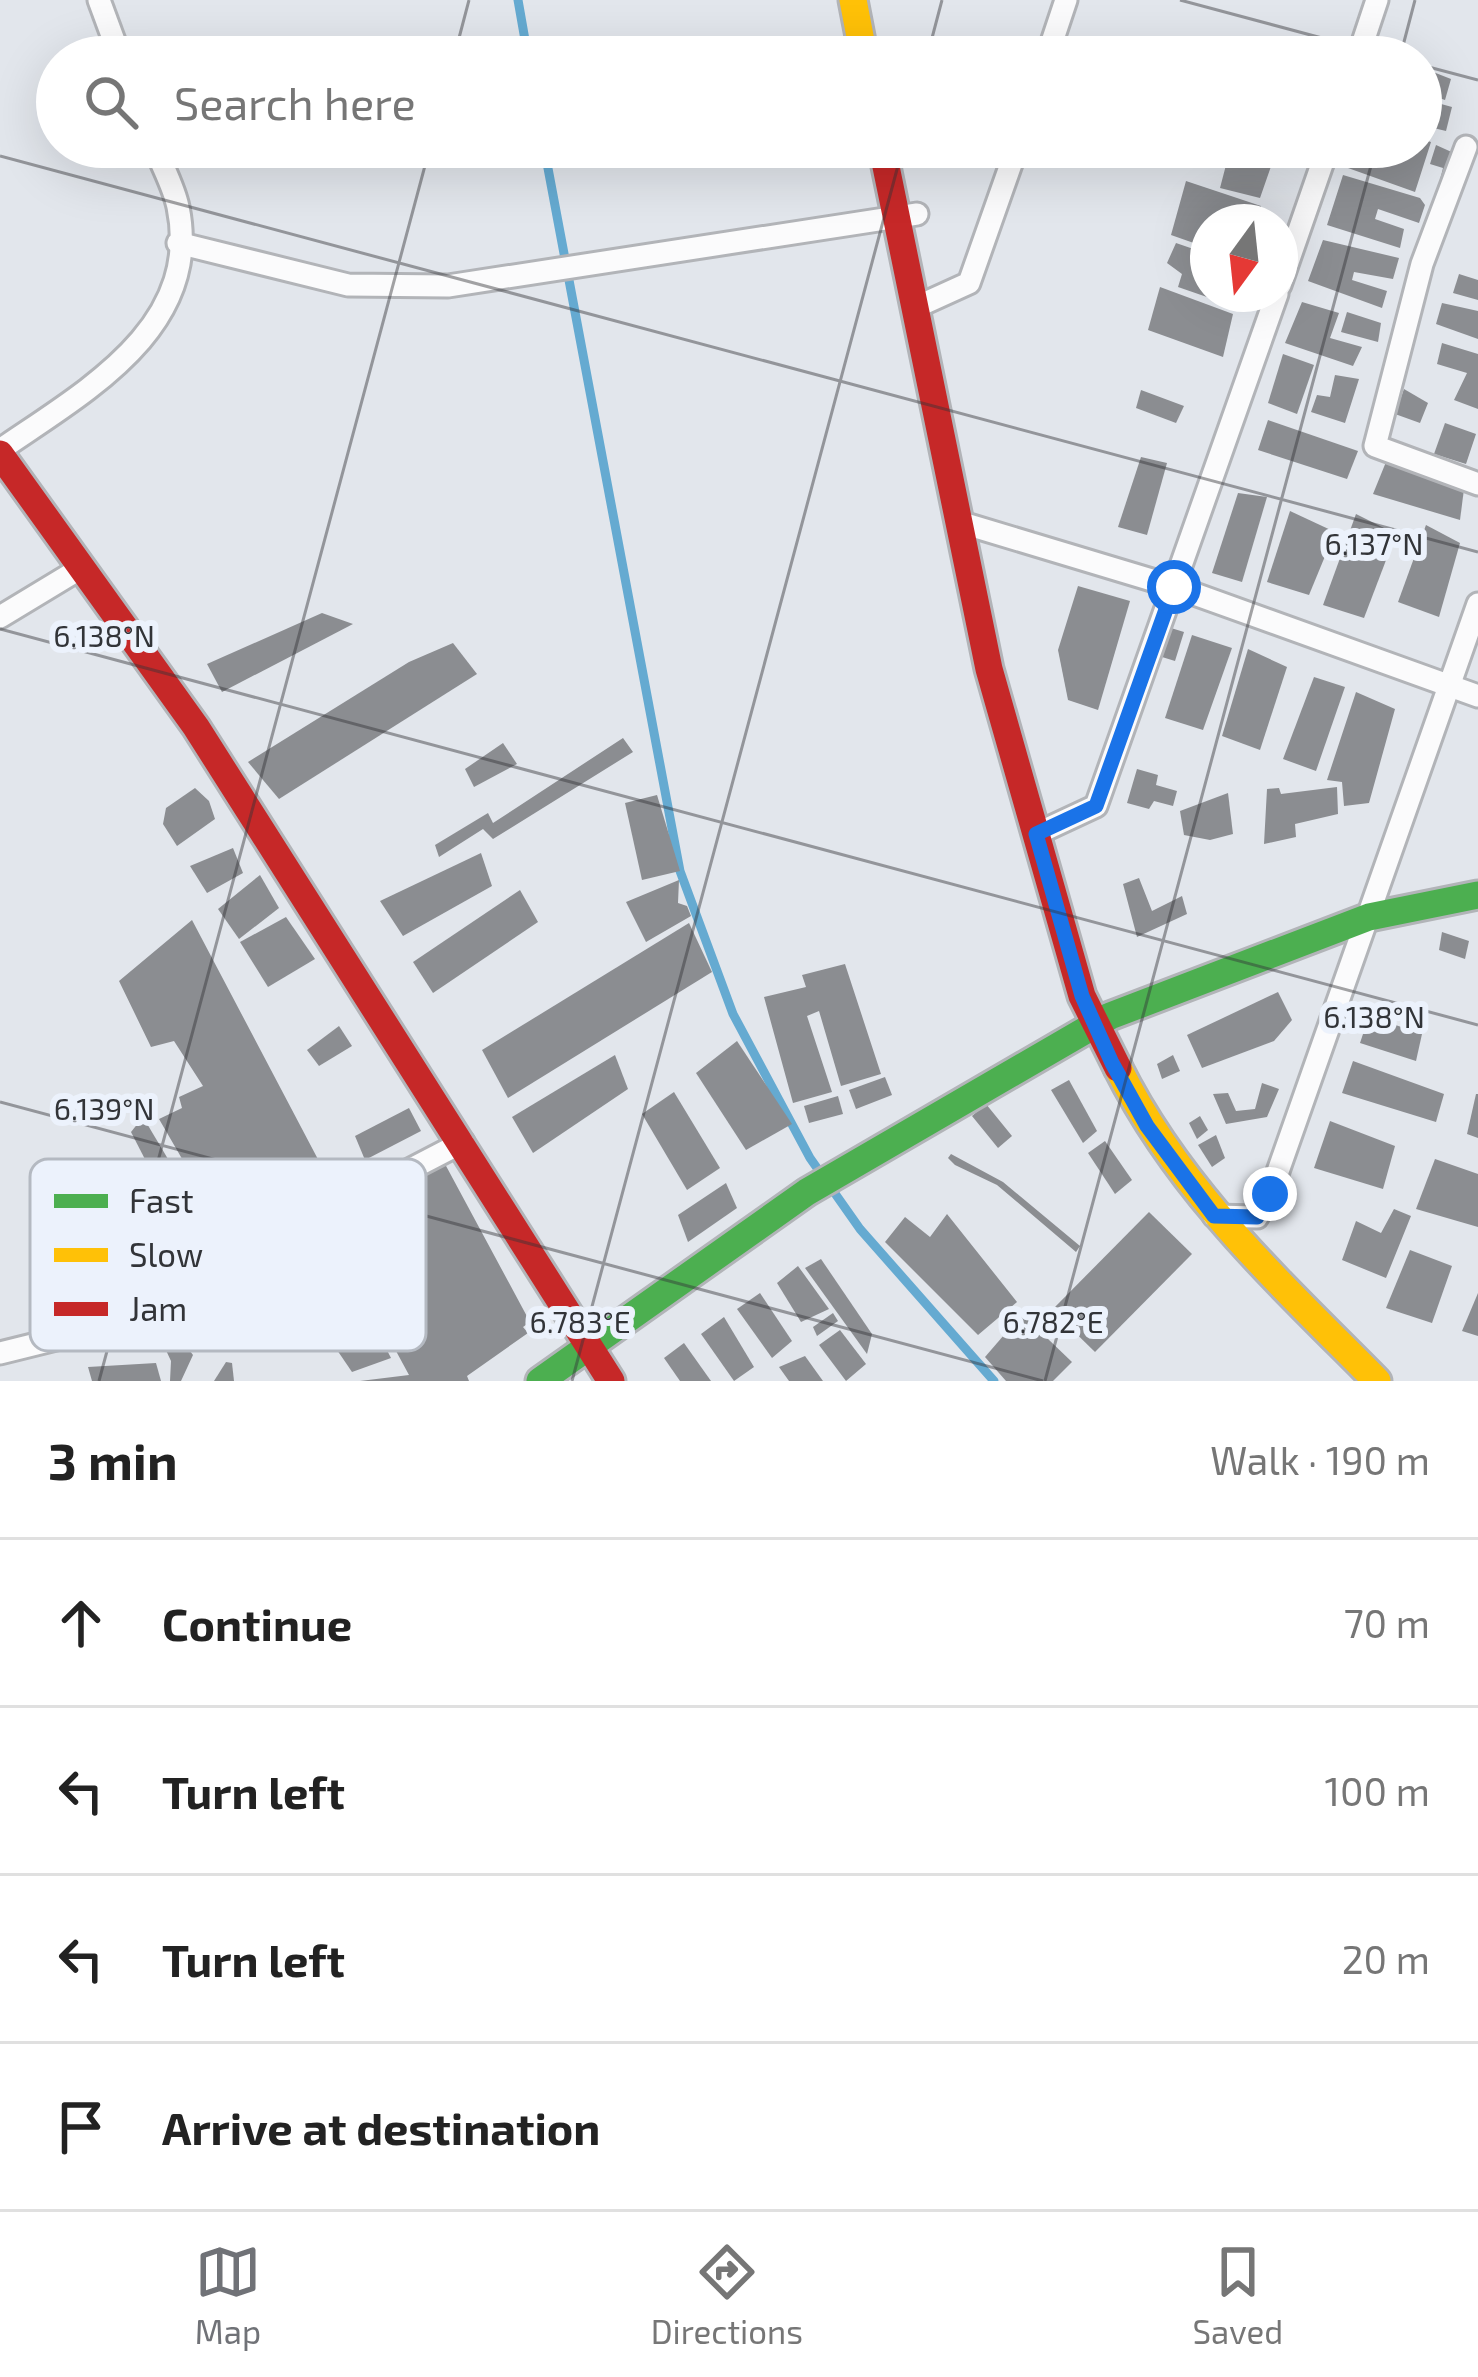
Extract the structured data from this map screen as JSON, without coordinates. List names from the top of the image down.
{
  "legend": ["Fast", "Slow", "Jam"],
  "north": "bottom",
  "page": {
    "search": "Search here",
    "heading": ["3 min", "Walk · 190 m"],
    "list": [
      ["Continue", "70 m"],
      ["Turn left", "100 m"],
      ["Turn left", "20 m"],
      "Arrive at destination"
    ],
    "nav": ["Map", "Directions", "Saved"]
  },
  "coordinates": [
    "6.137°N",
    "6.138°N",
    "6.139°N",
    "6.783°E",
    "6.782°E"
  ]
}
